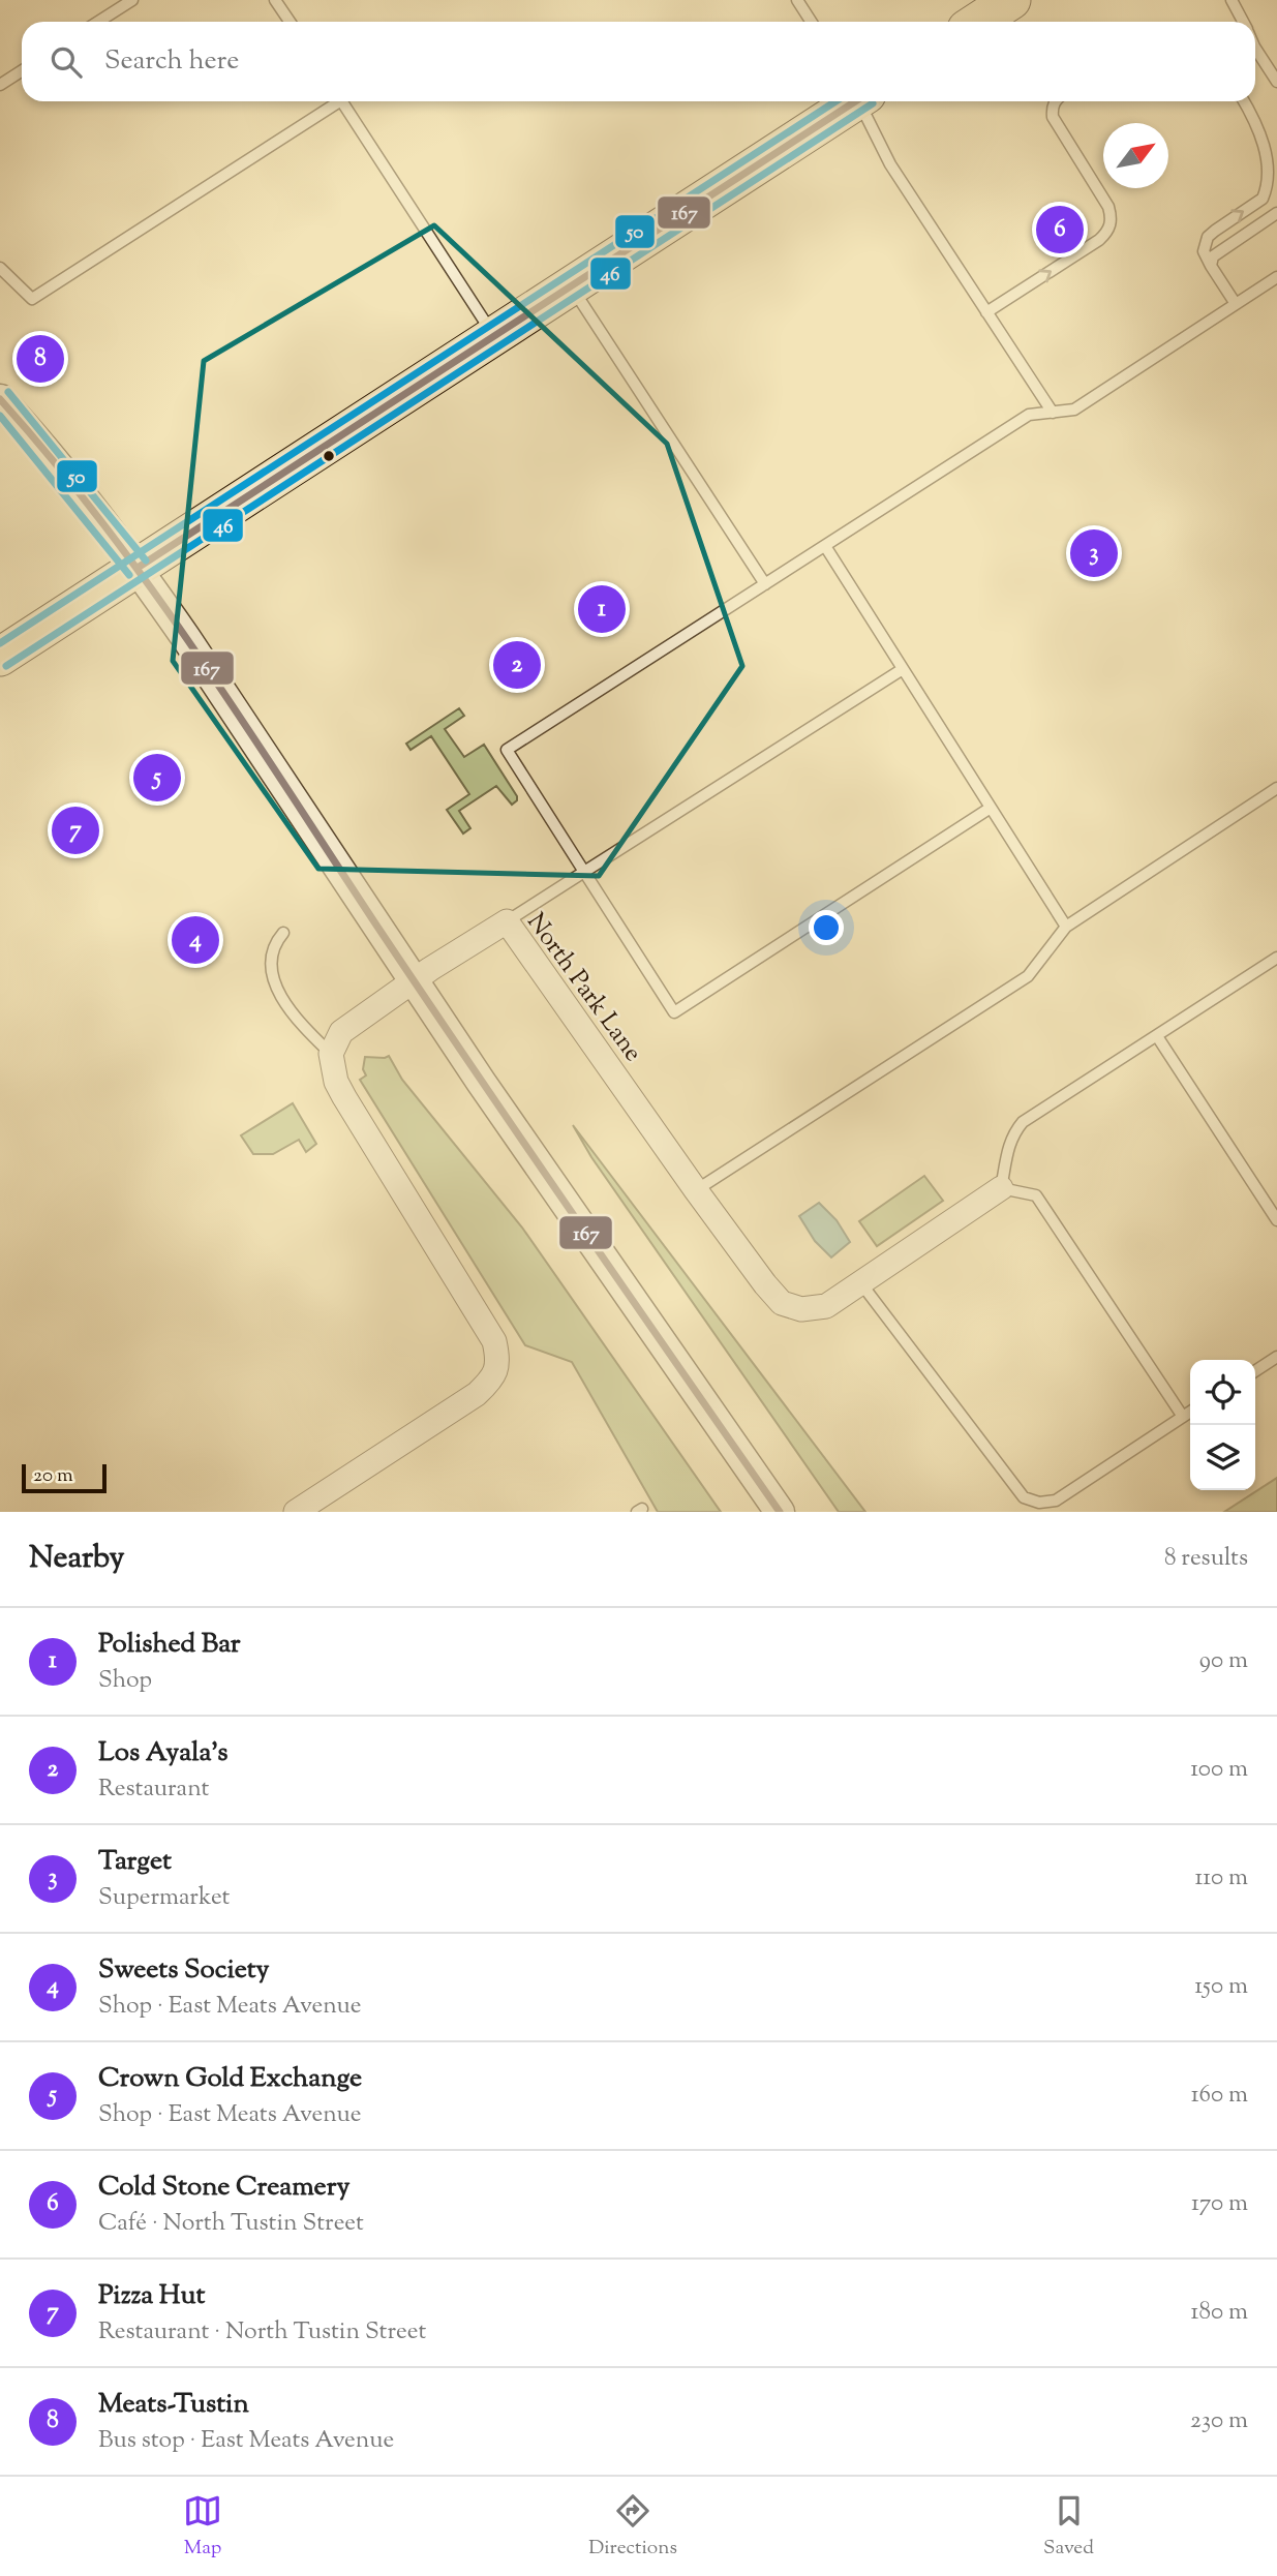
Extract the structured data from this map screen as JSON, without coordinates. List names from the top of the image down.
{
  "streets": {
    "street": ["North Park Lane"]
  },
  "lines": ["transit line 167", "transit line 50", "transit line 46"],
  "scale_bar": "20 m",
  "north": "top right",
  "page": {
    "search": "Search here",
    "pins": [
      "6",
      "8",
      "3",
      "1",
      "2",
      "5",
      "7",
      "4"
    ],
    "scale": "20 m",
    "heading": ["Nearby", "8 results"],
    "list": [
      {
        "mark": "1",
        "name": "Polished Bar",
        "note": "Shop",
        "value": "90 m"
      },
      {
        "mark": "2",
        "name": "Los Ayala's",
        "note": "Restaurant",
        "value": "100 m"
      },
      {
        "mark": "3",
        "name": "Target",
        "note": "Supermarket",
        "value": "110 m"
      },
      {
        "mark": "4",
        "name": "Sweets Society",
        "note": "Shop · East Meats Avenue",
        "value": "150 m"
      },
      {
        "mark": "5",
        "name": "Crown Gold Exchange",
        "note": "Shop · East Meats Avenue",
        "value": "160 m"
      },
      {
        "mark": "6",
        "name": "Cold Stone Creamery",
        "note": "Café · North Tustin Street",
        "value": "170 m"
      },
      {
        "mark": "7",
        "name": "Pizza Hut",
        "note": "Restaurant · North Tustin Street",
        "value": "180 m"
      },
      {
        "mark": "8",
        "name": "Meats-Tustin",
        "note": "Bus stop · East Meats Avenue",
        "value": "230 m"
      }
    ],
    "nav": ["Map", "Directions", "Saved"]
  }
}
